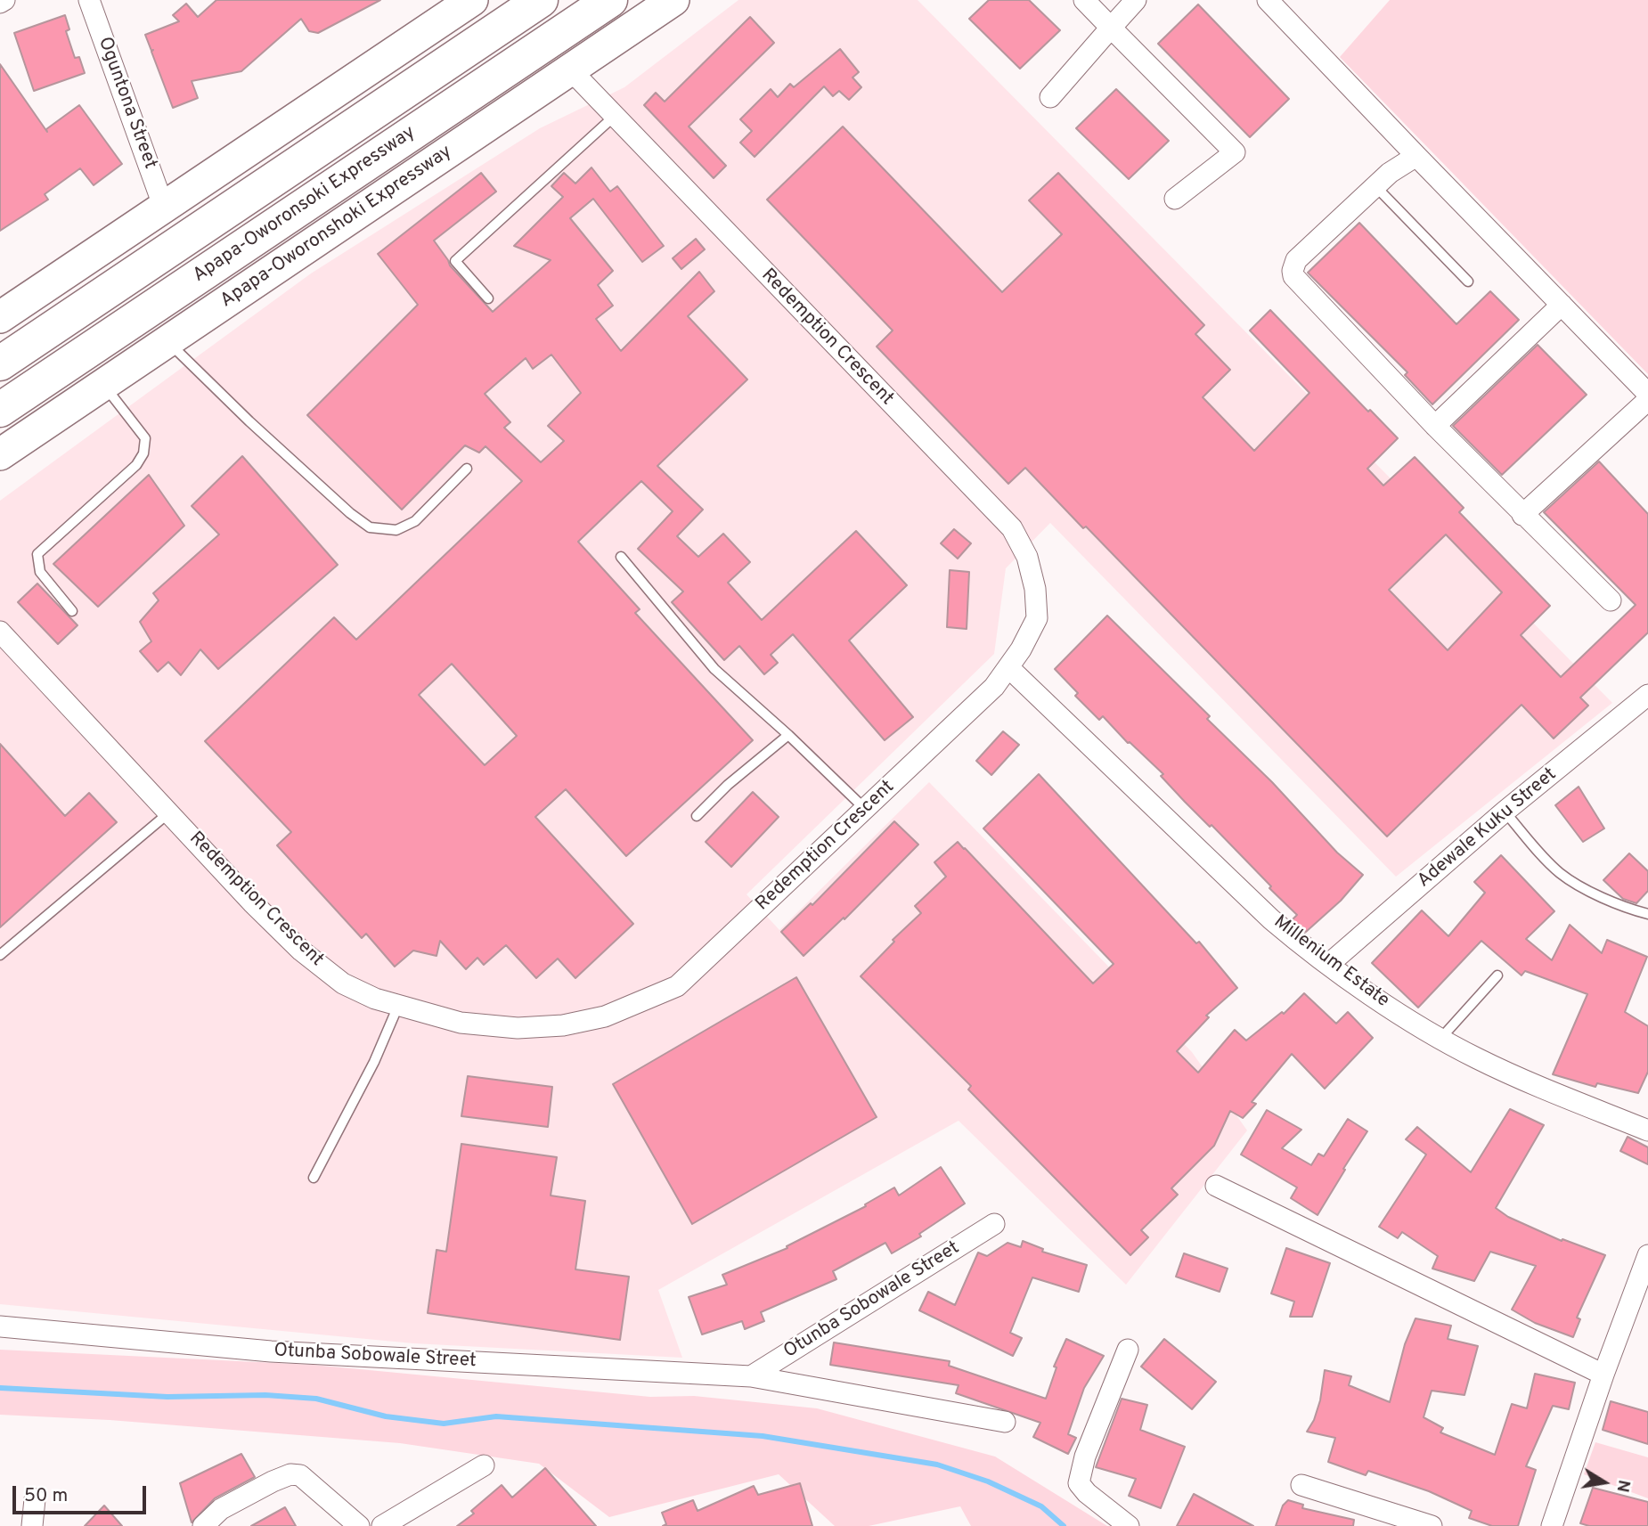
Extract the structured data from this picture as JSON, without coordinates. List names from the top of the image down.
{
  "streets": {
    "highway": ["Apapa-Oworonsoki Expressway"],
    "main road": ["Apapa-Oworonshoki Expressway"],
    "street": [
      "Oguntona Street",
      "Redemption Crescent",
      "Adewale Kuku Street",
      "Millenium Estate",
      "Otunba Sobowale Street"
    ]
  },
  "crossings": [
    ["Apapa-Oworonshoki Expressway", "Redemption Crescent"],
    ["Redemption Crescent", "Millenium Estate"],
    ["Adewale Kuku Street", "Millenium Estate"]
  ],
  "scale_bar": "50 m",
  "north": "right"
}
